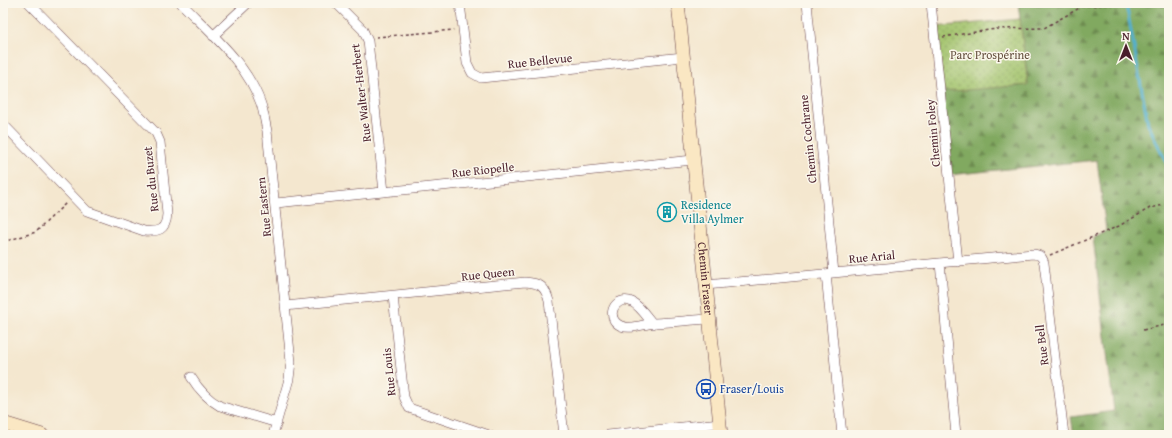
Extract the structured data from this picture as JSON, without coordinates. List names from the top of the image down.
{
  "streets": {
    "street": [
      "Rue Bellevue",
      "Rue Walter-Herbert",
      "Chemin Foley",
      "Chemin Cochrane",
      "Rue Riopelle",
      "Rue du Buzet",
      "Rue Eastern",
      "Rue Arial",
      "Rue Queen",
      "Chemin Fraser",
      "Rue Bell",
      "Rue Louis"
    ]
  },
  "crossings": [
    ["Rue Bellevue", "Chemin Fraser"],
    ["Rue Walter-Herbert", "Rue Riopelle"],
    ["Chemin Foley", "Rue Arial"],
    ["Chemin Cochrane", "Rue Arial"],
    ["Rue Riopelle", "Rue Eastern"],
    ["Rue Riopelle", "Chemin Fraser"],
    ["Rue Eastern", "Rue Queen"],
    ["Rue Arial", "Chemin Fraser"],
    ["Rue Arial", "Rue Bell"],
    ["Rue Queen", "Rue Louis"]
  ],
  "parks": ["Parc Prospérine"],
  "places": {
    "building": ["Residence Villa Aylmer"],
    "bus stop": ["Fraser/Louis"]
  },
  "north": "top"
}
